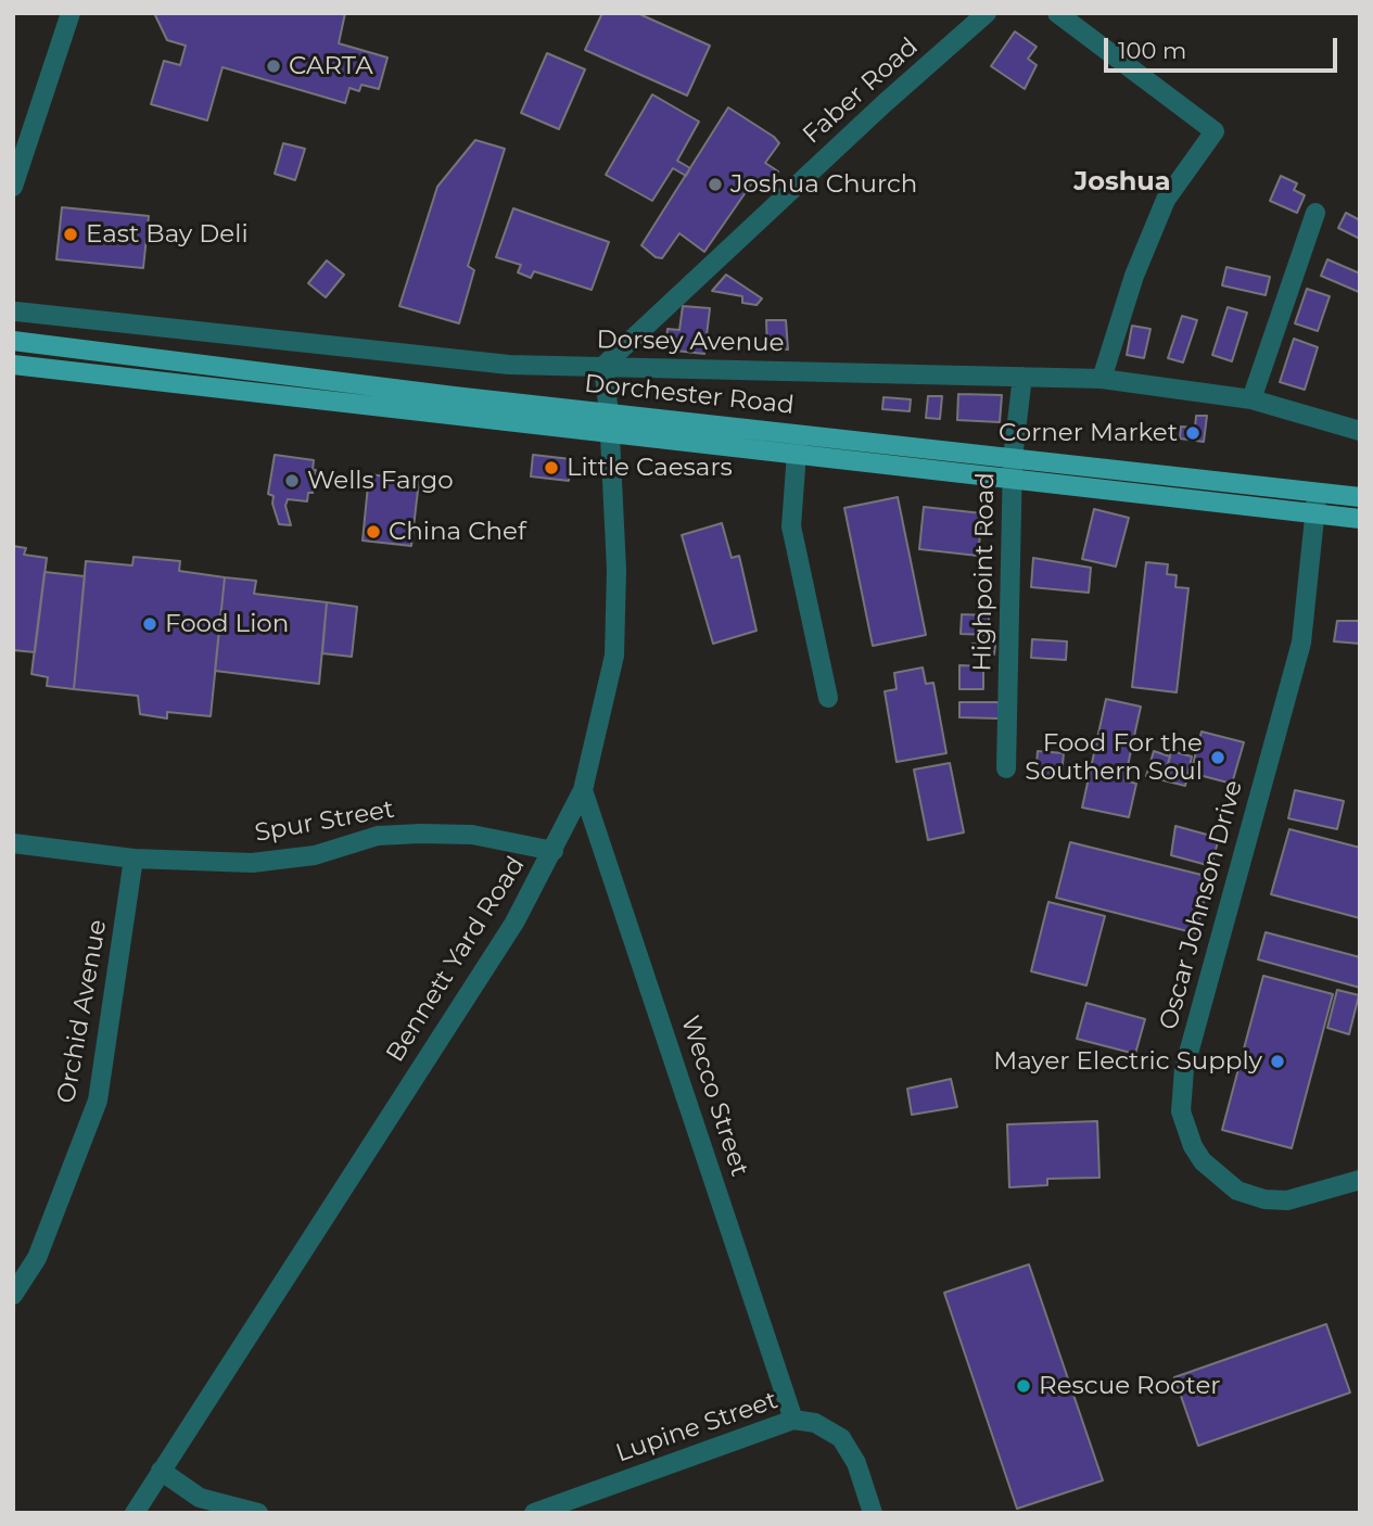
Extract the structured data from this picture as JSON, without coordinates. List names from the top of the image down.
{
  "streets": {
    "main road": ["Dorchester Road"],
    "street": [
      "Faber Road",
      "Dorsey Avenue",
      "Highpoint Road",
      "Spur Street",
      "Oscar Johnson Drive",
      "Bennett Yard Road",
      "Orchid Avenue",
      "Wecco Street",
      "Lupine Street"
    ]
  },
  "crossings": [
    ["Faber Road", "Dorsey Avenue"],
    ["Faber Road", "Bennett Yard Road"],
    ["Dorsey Avenue", "Highpoint Road"],
    ["Dorsey Avenue", "Bennett Yard Road"],
    ["Dorchester Road", "Highpoint Road"],
    ["Dorchester Road", "Oscar Johnson Drive"],
    ["Dorchester Road", "Bennett Yard Road"],
    ["Spur Street", "Bennett Yard Road"],
    ["Spur Street", "Orchid Avenue"],
    ["Bennett Yard Road", "Wecco Street"],
    ["Wecco Street", "Lupine Street"]
  ],
  "districts": ["Joshua"],
  "places": [
    "CARTA",
    "Joshua Church",
    "East Bay Deli",
    "Corner Market",
    "Little Caesars",
    "Wells Fargo",
    "China Chef",
    "Food Lion",
    "Food For the Southern Soul",
    "Mayer Electric Supply",
    "Rescue Rooter"
  ],
  "scale_bar": "100 m"
}
